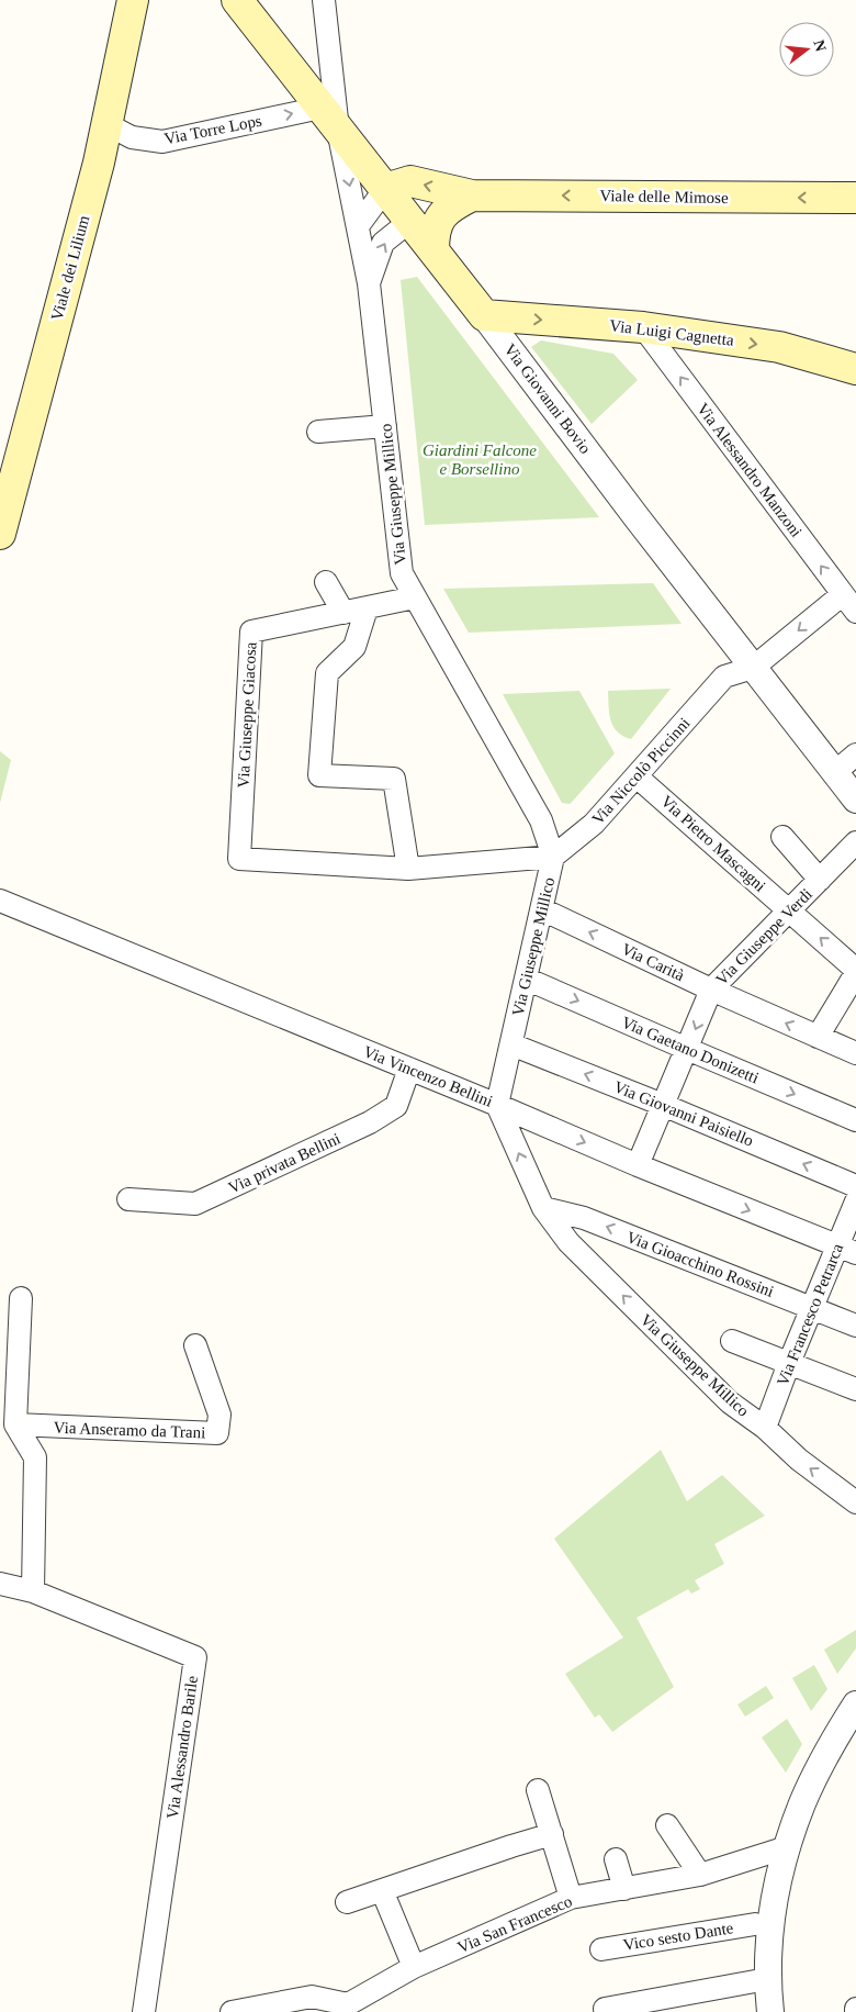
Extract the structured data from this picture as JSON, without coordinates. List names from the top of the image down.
{
  "streets": {
    "main road": [
      "Viale delle Mimose",
      "Viale dei Lilium",
      "Via Luigi Cagnetta",
      "Via Giovanni Bovio"
    ],
    "street": [
      "Via Torre Lops",
      "Via Alessandro Manzoni",
      "Via Giuseppe Millico",
      "Via Giuseppe Giacosa",
      "Via Niccolò Piccinni",
      "Via Pietro Mascagni",
      "Via Giuseppe Verdi",
      "Via Carità",
      "Via Gaetano Donizetti",
      "Via Vincenzo Bellini",
      "Via Giovanni Paisiello",
      "Via privata Bellini",
      "Via Gioacchino Rossini",
      "Via Francesco Petrarca",
      "Via Anseramo da Trani",
      "Via Alessandro Barile",
      "Via San Francesco",
      "Vico sesto Dante"
    ]
  },
  "crossings": [
    ["Via Torre Lops", "Viale dei Lilium"],
    ["Via Torre Lops", "Via Giovanni Bovio"],
    ["Via Torre Lops", "Via Giuseppe Millico"],
    ["Viale delle Mimose", "Via Giovanni Bovio"],
    ["Via Luigi Cagnetta", "Via Giovanni Bovio"],
    ["Via Luigi Cagnetta", "Via Alessandro Manzoni"],
    ["Via Giovanni Bovio", "Via Giuseppe Millico"],
    ["Via Giovanni Bovio", "Via Niccolò Piccinni"],
    ["Via Giuseppe Millico", "Via Giuseppe Giacosa"],
    ["Via Giuseppe Millico", "Via Niccolò Piccinni"],
    ["Via Giuseppe Millico", "Via Carità"],
    ["Via Giuseppe Millico", "Via Gaetano Donizetti"],
    ["Via Giuseppe Millico", "Via Vincenzo Bellini"],
    ["Via Giuseppe Millico", "Via Giovanni Paisiello"],
    ["Via Giuseppe Millico", "Via Gioacchino Rossini"],
    ["Via Giuseppe Millico", "Via Francesco Petrarca"],
    ["Via Niccolò Piccinni", "Via Pietro Mascagni"],
    ["Via Pietro Mascagni", "Via Giuseppe Verdi"],
    ["Via Giuseppe Verdi", "Via Carità"],
    ["Via Giuseppe Verdi", "Via Gaetano Donizetti"],
    ["Via Giuseppe Verdi", "Via Vincenzo Bellini"],
    ["Via Giuseppe Verdi", "Via Giovanni Paisiello"],
    ["Via Vincenzo Bellini", "Via privata Bellini"],
    ["Via Vincenzo Bellini", "Via Francesco Petrarca"],
    ["Via Gioacchino Rossini", "Via Francesco Petrarca"]
  ],
  "one_way": [
    "Via Torre Lops",
    "Viale delle Mimose",
    "Via Luigi Cagnetta",
    "Via Alessandro Manzoni",
    "Via Carità",
    "Via Gaetano Donizetti",
    "Via Vincenzo Bellini",
    "Via Giovanni Paisiello",
    "Via Gioacchino Rossini"
  ],
  "parks": ["Giardini Falcone e Borsellino"],
  "north": "right"
}
